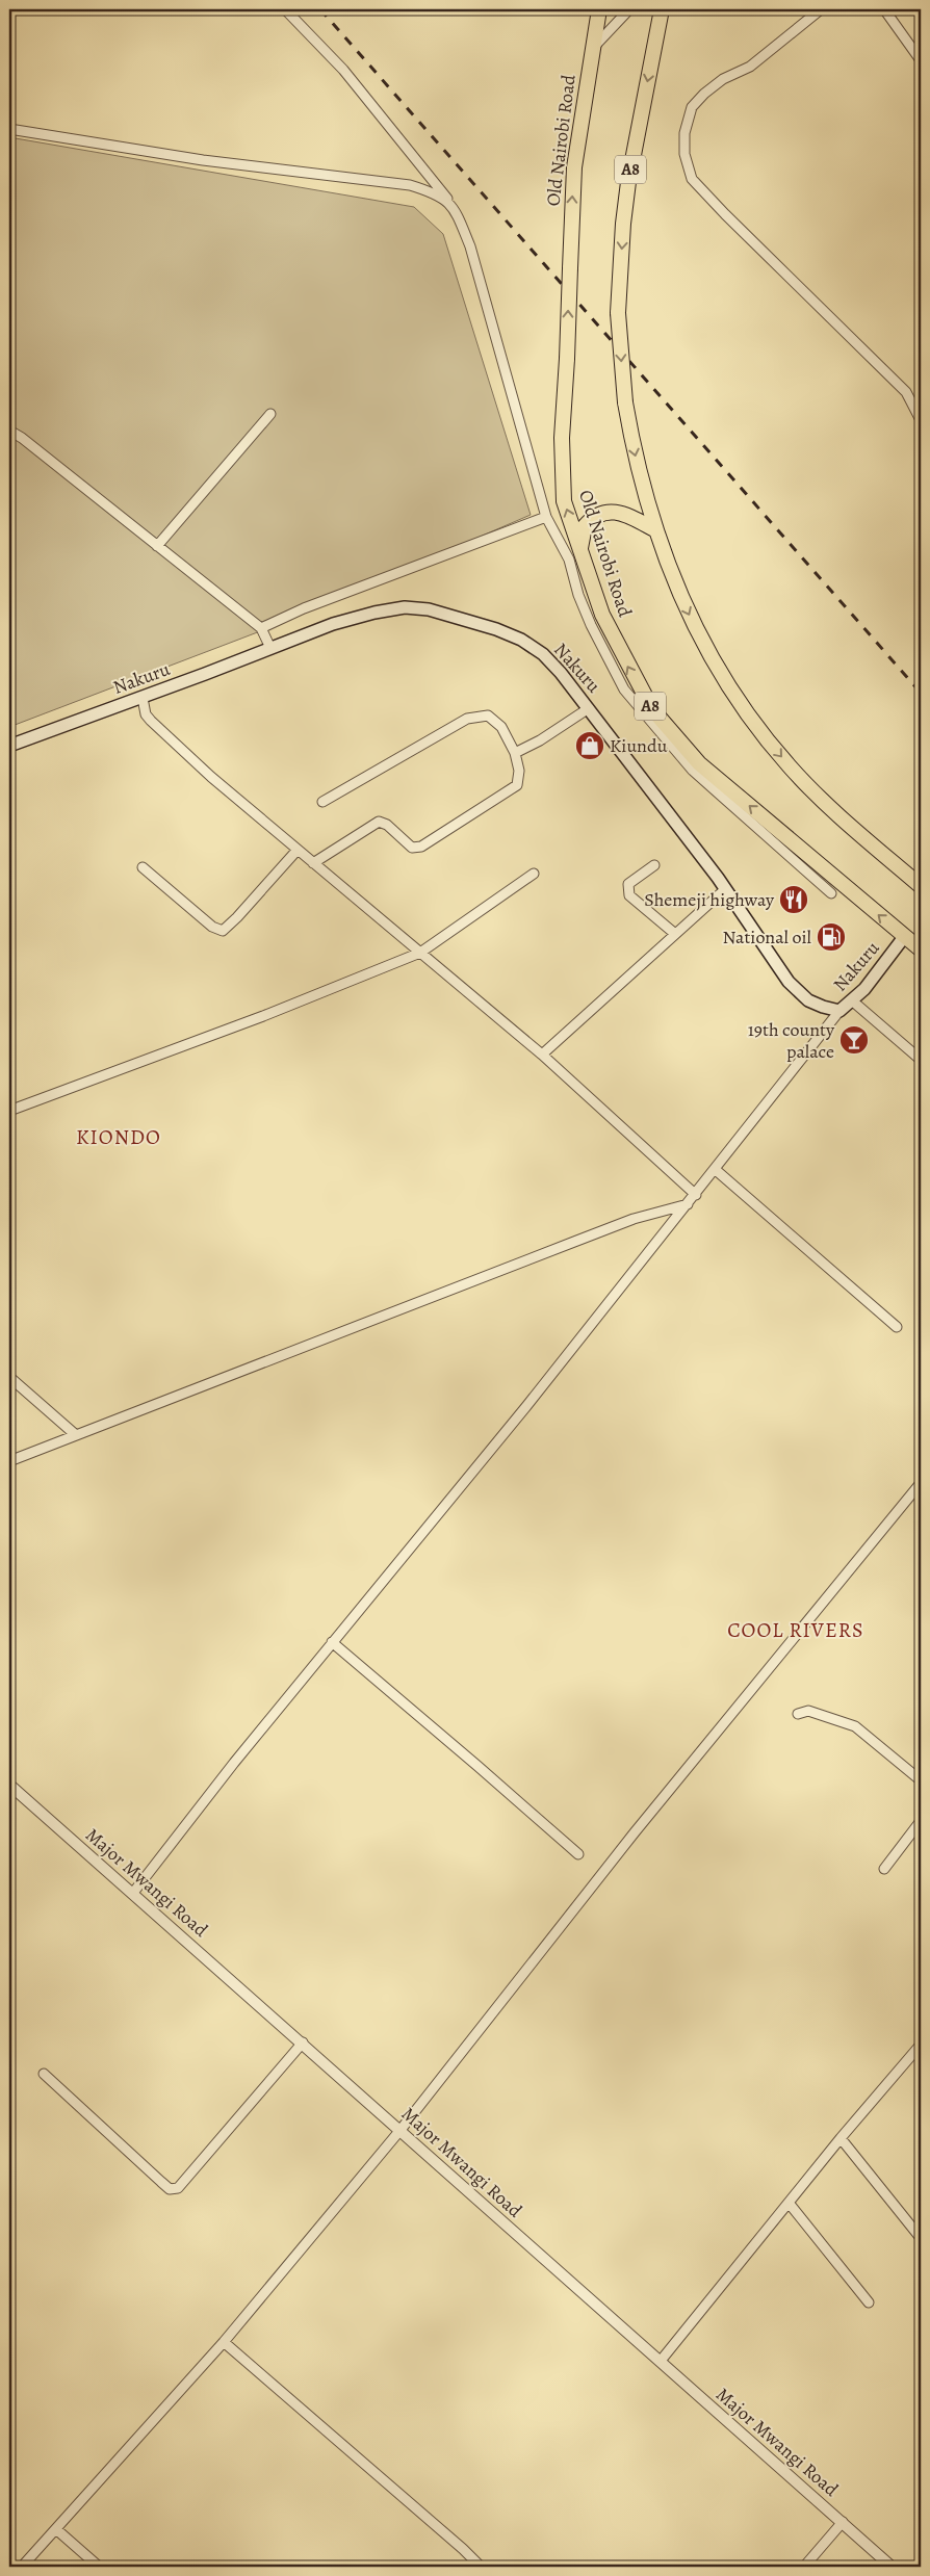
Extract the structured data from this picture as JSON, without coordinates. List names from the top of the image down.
{
  "streets": {
    "highway": ["Old Nairobi Road", "A8"],
    "main road": ["Nakuru"],
    "street": ["Major Mwangi Road"]
  },
  "crossings": [
    ["Old Nairobi Road", "Nakuru"]
  ],
  "districts": ["KIONDO", "COOL RIVERS"],
  "places": {
    "shop": ["Kiundu"],
    "restaurant": ["Shemeji highway"],
    "fuel station": ["National oil"],
    "bar": ["19th county palace"]
  }
}
